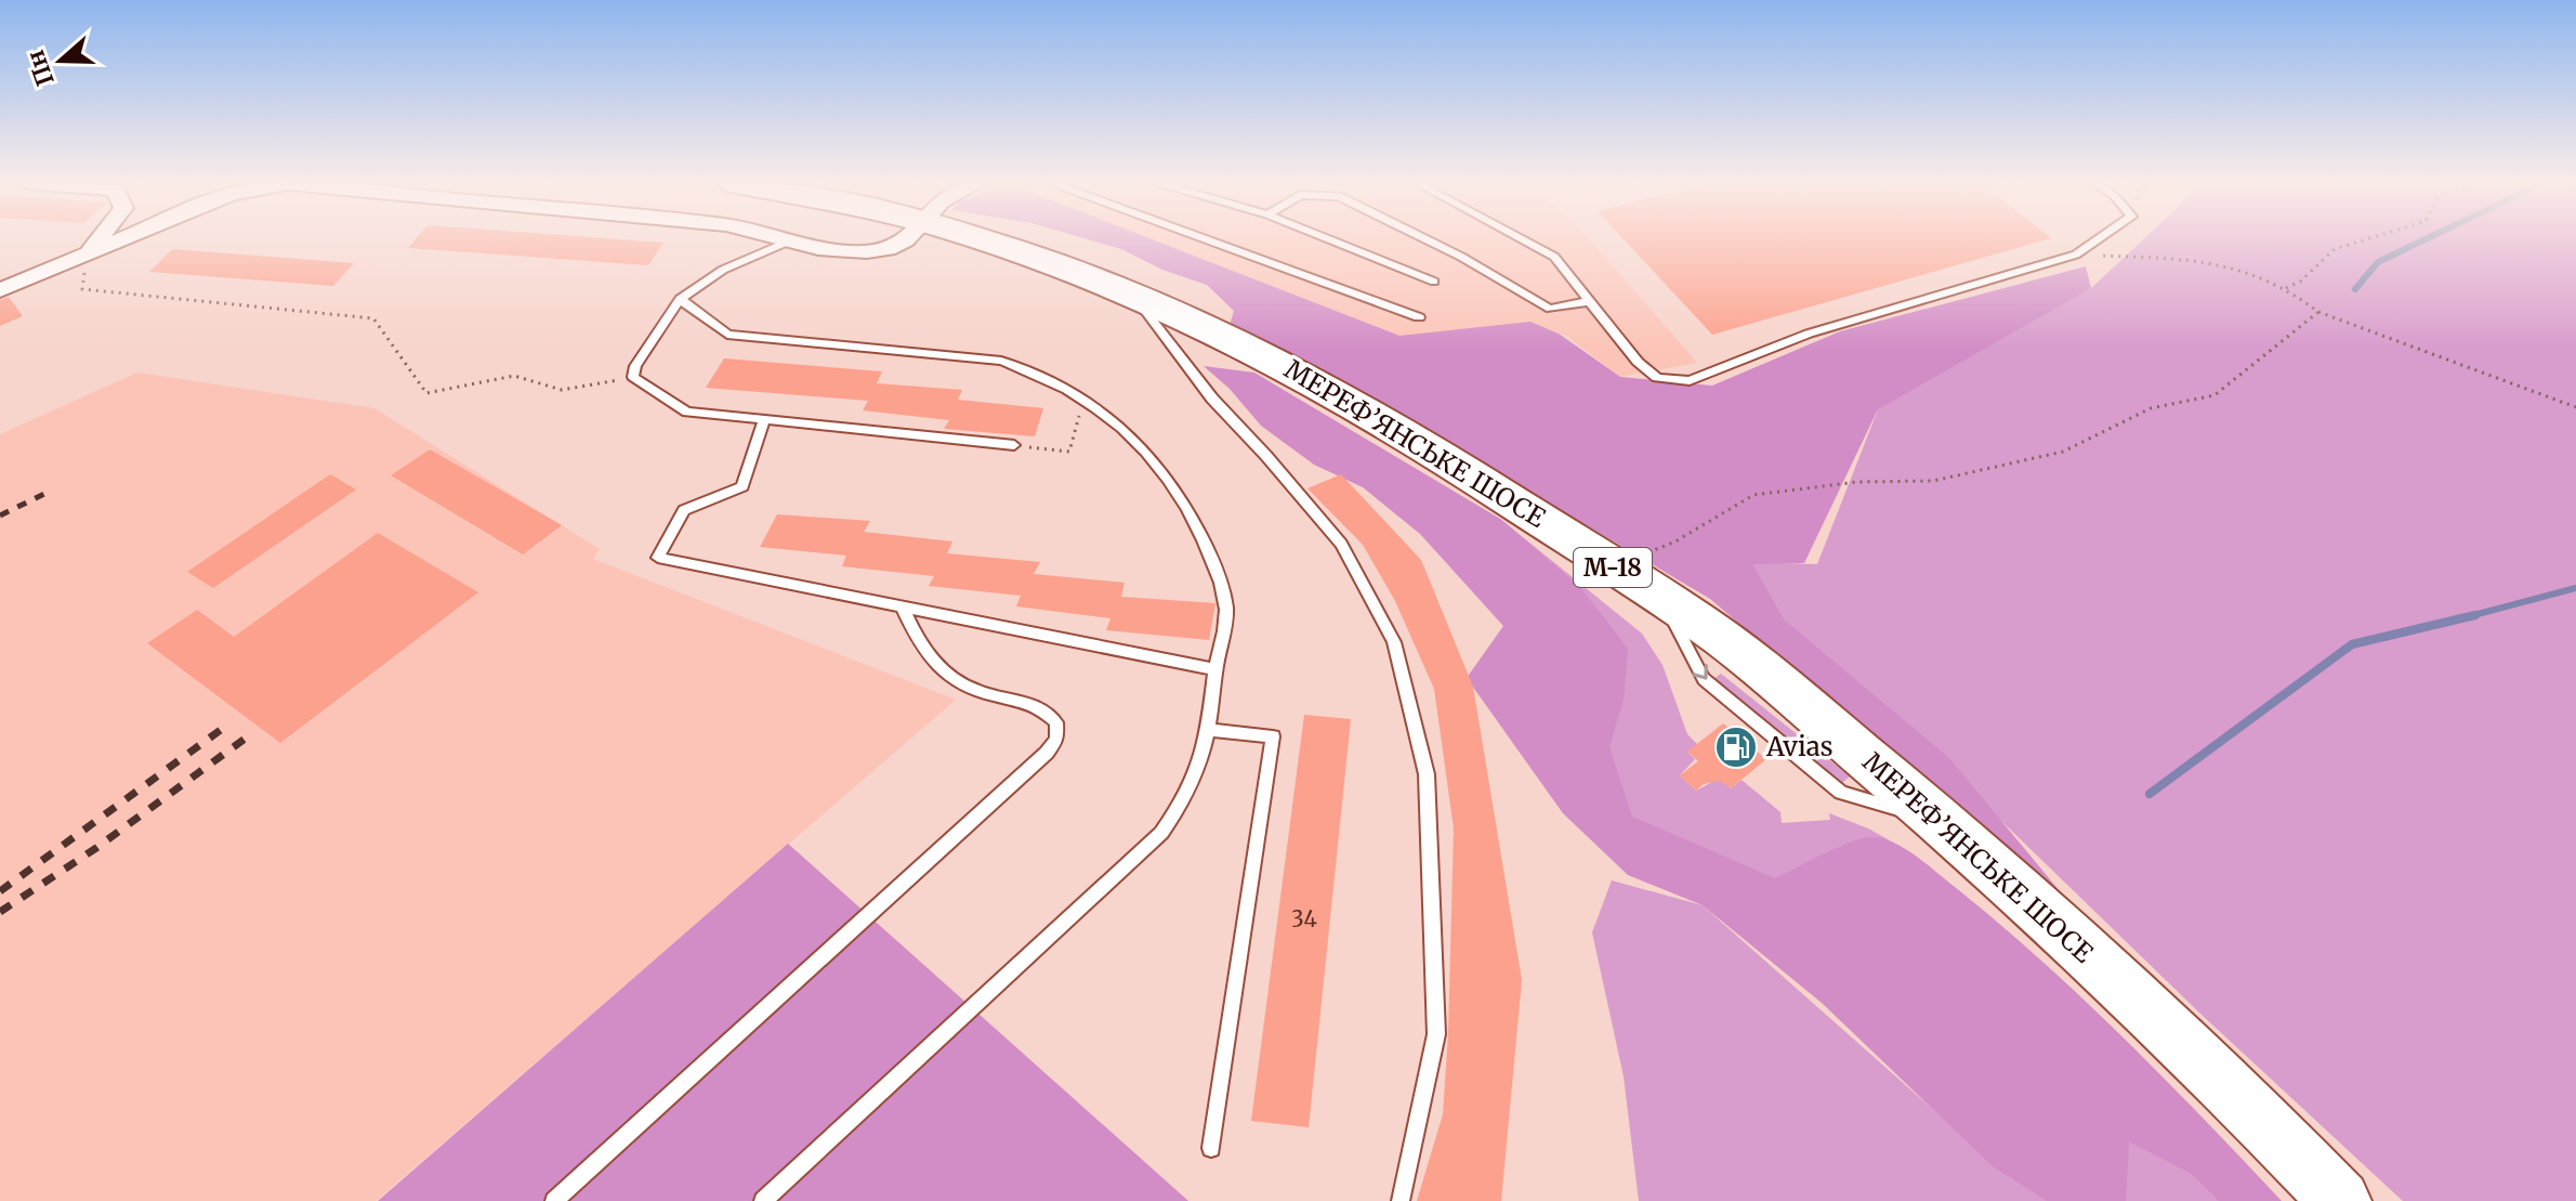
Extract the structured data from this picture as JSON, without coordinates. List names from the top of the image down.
{
  "streets": {
    "highway": ["МЕРЕФ’ЯНСЬКЕ ШОСЕ", "М-18"]
  },
  "places": {
    "fuel station": ["Avias"]
  },
  "house_numbers": ["34"],
  "north": "left"
}
